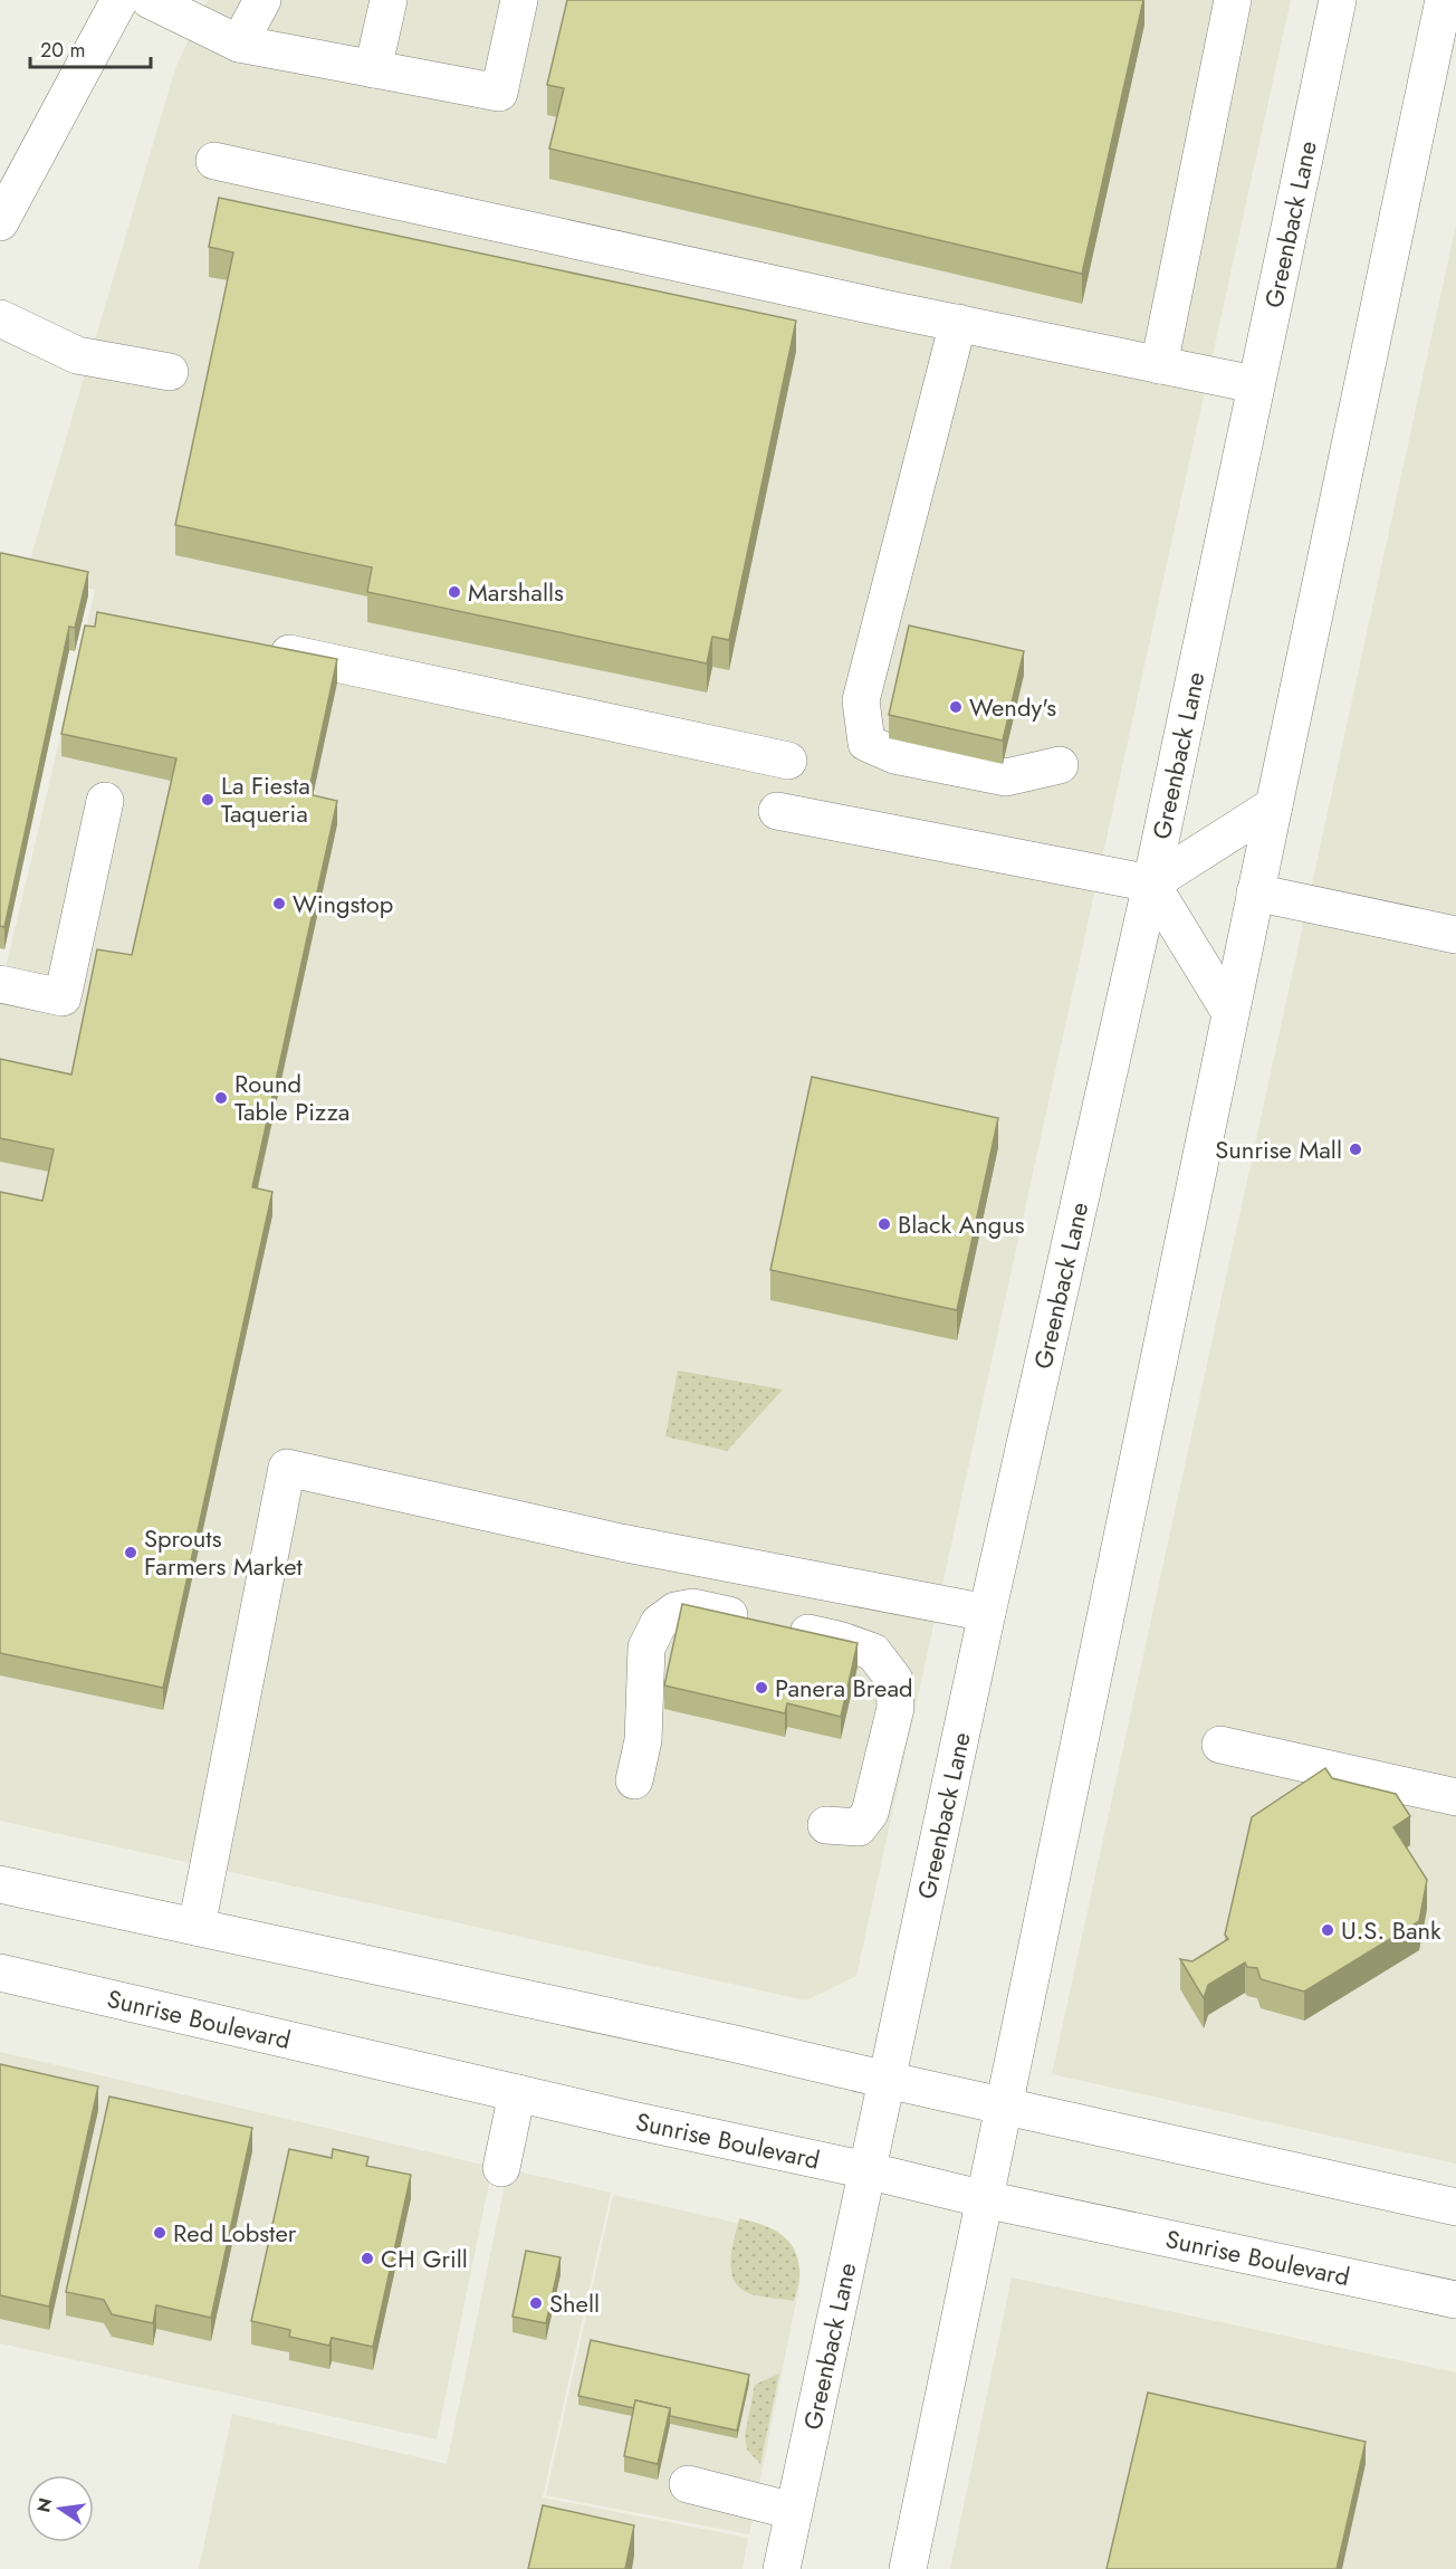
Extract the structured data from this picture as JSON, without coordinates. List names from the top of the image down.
{
  "streets": {
    "main road": ["Greenback Lane", "Sunrise Boulevard"]
  },
  "crossings": [
    ["Greenback Lane", "Sunrise Boulevard"]
  ],
  "places": [
    "Marshalls",
    "Wendy's",
    "La Fiesta Taqueria",
    "Wingstop",
    "Round Table Pizza",
    "Sunrise Mall",
    "Black Angus",
    "Sprouts Farmers Market",
    "Panera Bread",
    "U.S. Bank",
    "Red Lobster",
    "CH Grill",
    "Shell"
  ],
  "scale_bar": "20 m",
  "north": "left"
}
